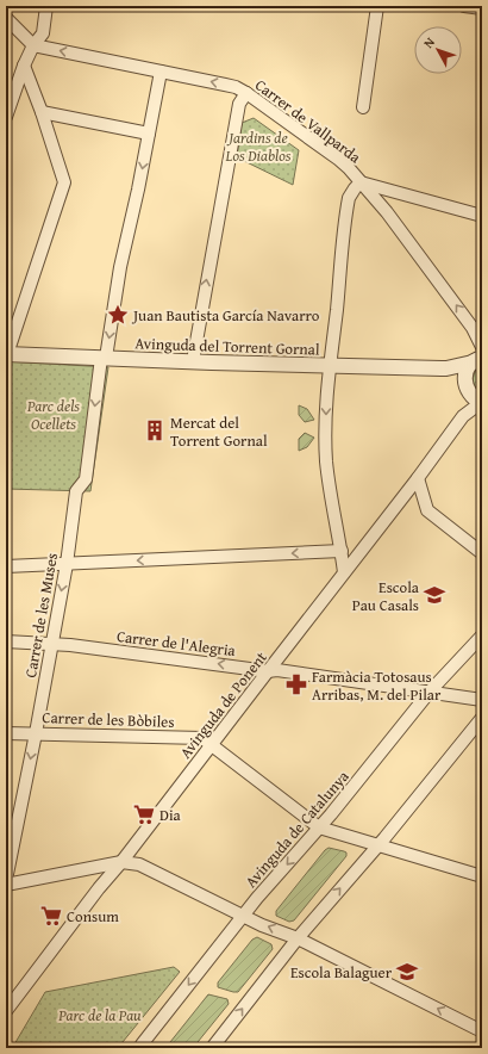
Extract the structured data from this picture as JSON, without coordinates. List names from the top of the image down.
{
  "streets": {
    "street": [
      "Carrer de Vallparda",
      "Avinguda del Torrent Gornal",
      "Carrer de les Muses",
      "Carrer de l'Alegria",
      "Avinguda de Ponent",
      "Carrer de les Bòbiles",
      "Avinguda de Catalunya"
    ]
  },
  "crossings": [
    ["Carrer de Vallparda", "Carrer de les Muses"],
    ["Avinguda del Torrent Gornal", "Carrer de les Muses"],
    ["Carrer de les Muses", "Carrer de l'Alegria"],
    ["Carrer de les Muses", "Carrer de les Bòbiles"],
    ["Carrer de l'Alegria", "Avinguda de Ponent"],
    ["Carrer de l'Alegria", "Avinguda de Catalunya"],
    ["Avinguda de Ponent", "Carrer de les Bòbiles"],
    ["Carrer de les Bòbiles", "Avinguda de Catalunya"]
  ],
  "parks": ["Jardins de Los Diablos", "Parc dels Ocellets", "Parc de la Pau"],
  "places": {
    "place": ["Juan Bautista García Navarro"],
    "building": ["Mercat del Torrent Gornal"],
    "school or university": ["Escola Pau Casals", "Escola Balaguer"],
    "pharmacy": ["Farmàcia Totosaus Arribas, M. del Pilar"],
    "supermarket": ["Dia", "Consum"]
  },
  "north": "top left"
}
